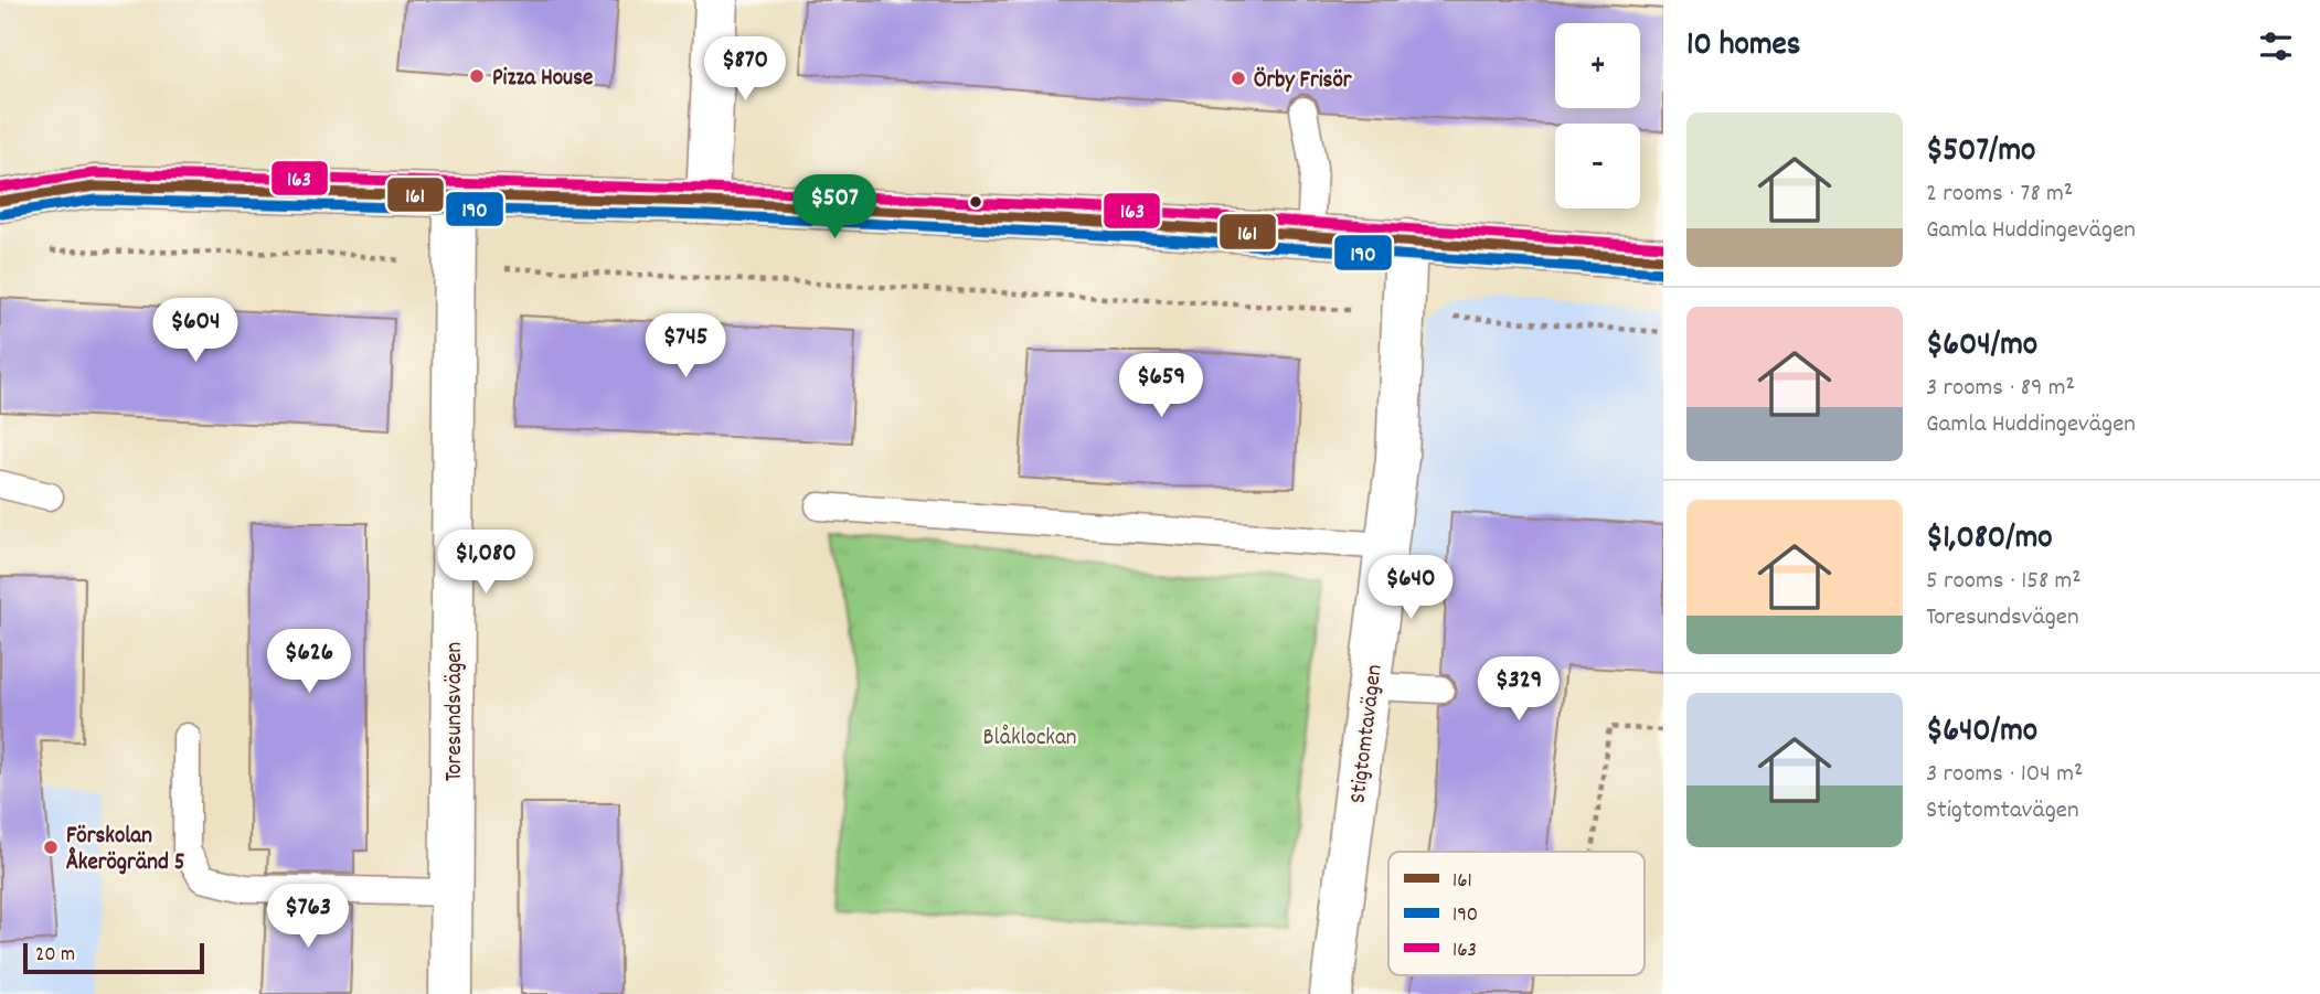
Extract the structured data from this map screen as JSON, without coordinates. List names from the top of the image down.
{
  "streets": {
    "street": ["Toresundsvägen", "Stigtomtavägen"]
  },
  "parks": ["Blåklockan"],
  "places": ["Pizza House", "Örby Frisör", "Förskolan Åkerögränd 5"],
  "lines": ["transit line 163", "transit line 161", "transit line 190"],
  "legend": ["161", "190", "163"],
  "scale_bar": "20 m",
  "page": {
    "heading": "10 homes",
    "map_buttons": ["+", "−"],
    "price": [
      "$870",
      "$507",
      "$604",
      "$745",
      "$659",
      "$1,080",
      "$640",
      "$626",
      "$329",
      "$763"
    ],
    "list": [
      {
        "name": "$507/mo",
        "note": "2 rooms · 78 m² · Gamla Huddingevägen"
      },
      {
        "name": "$604/mo",
        "note": "3 rooms · 89 m² · Gamla Huddingevägen"
      },
      {
        "name": "$1,080/mo",
        "note": "5 rooms · 158 m² · Toresundsvägen"
      },
      {
        "name": "$640/mo",
        "note": "3 rooms · 104 m² · Stigtomtavägen"
      }
    ],
    "scale": "20 m"
  }
}
